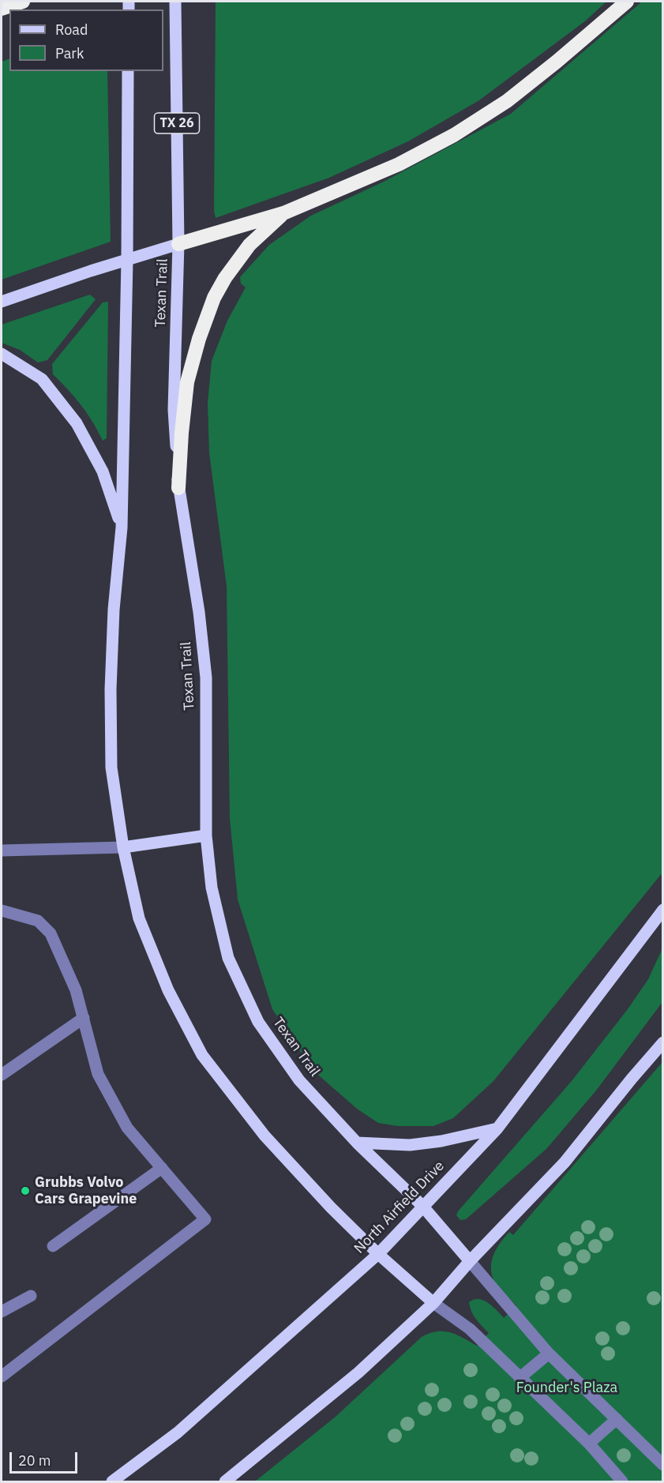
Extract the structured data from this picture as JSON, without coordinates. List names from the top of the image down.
{
  "streets": {
    "main road": ["TX 26", "Texan Trail", "North Airfield Drive"]
  },
  "crossings": [
    ["Texan Trail", "North Airfield Drive"]
  ],
  "parks": ["Founder's Plaza"],
  "places": ["Grubbs Volvo Cars Grapevine"],
  "legend": ["Road", "Park"],
  "scale_bar": "20 m"
}
